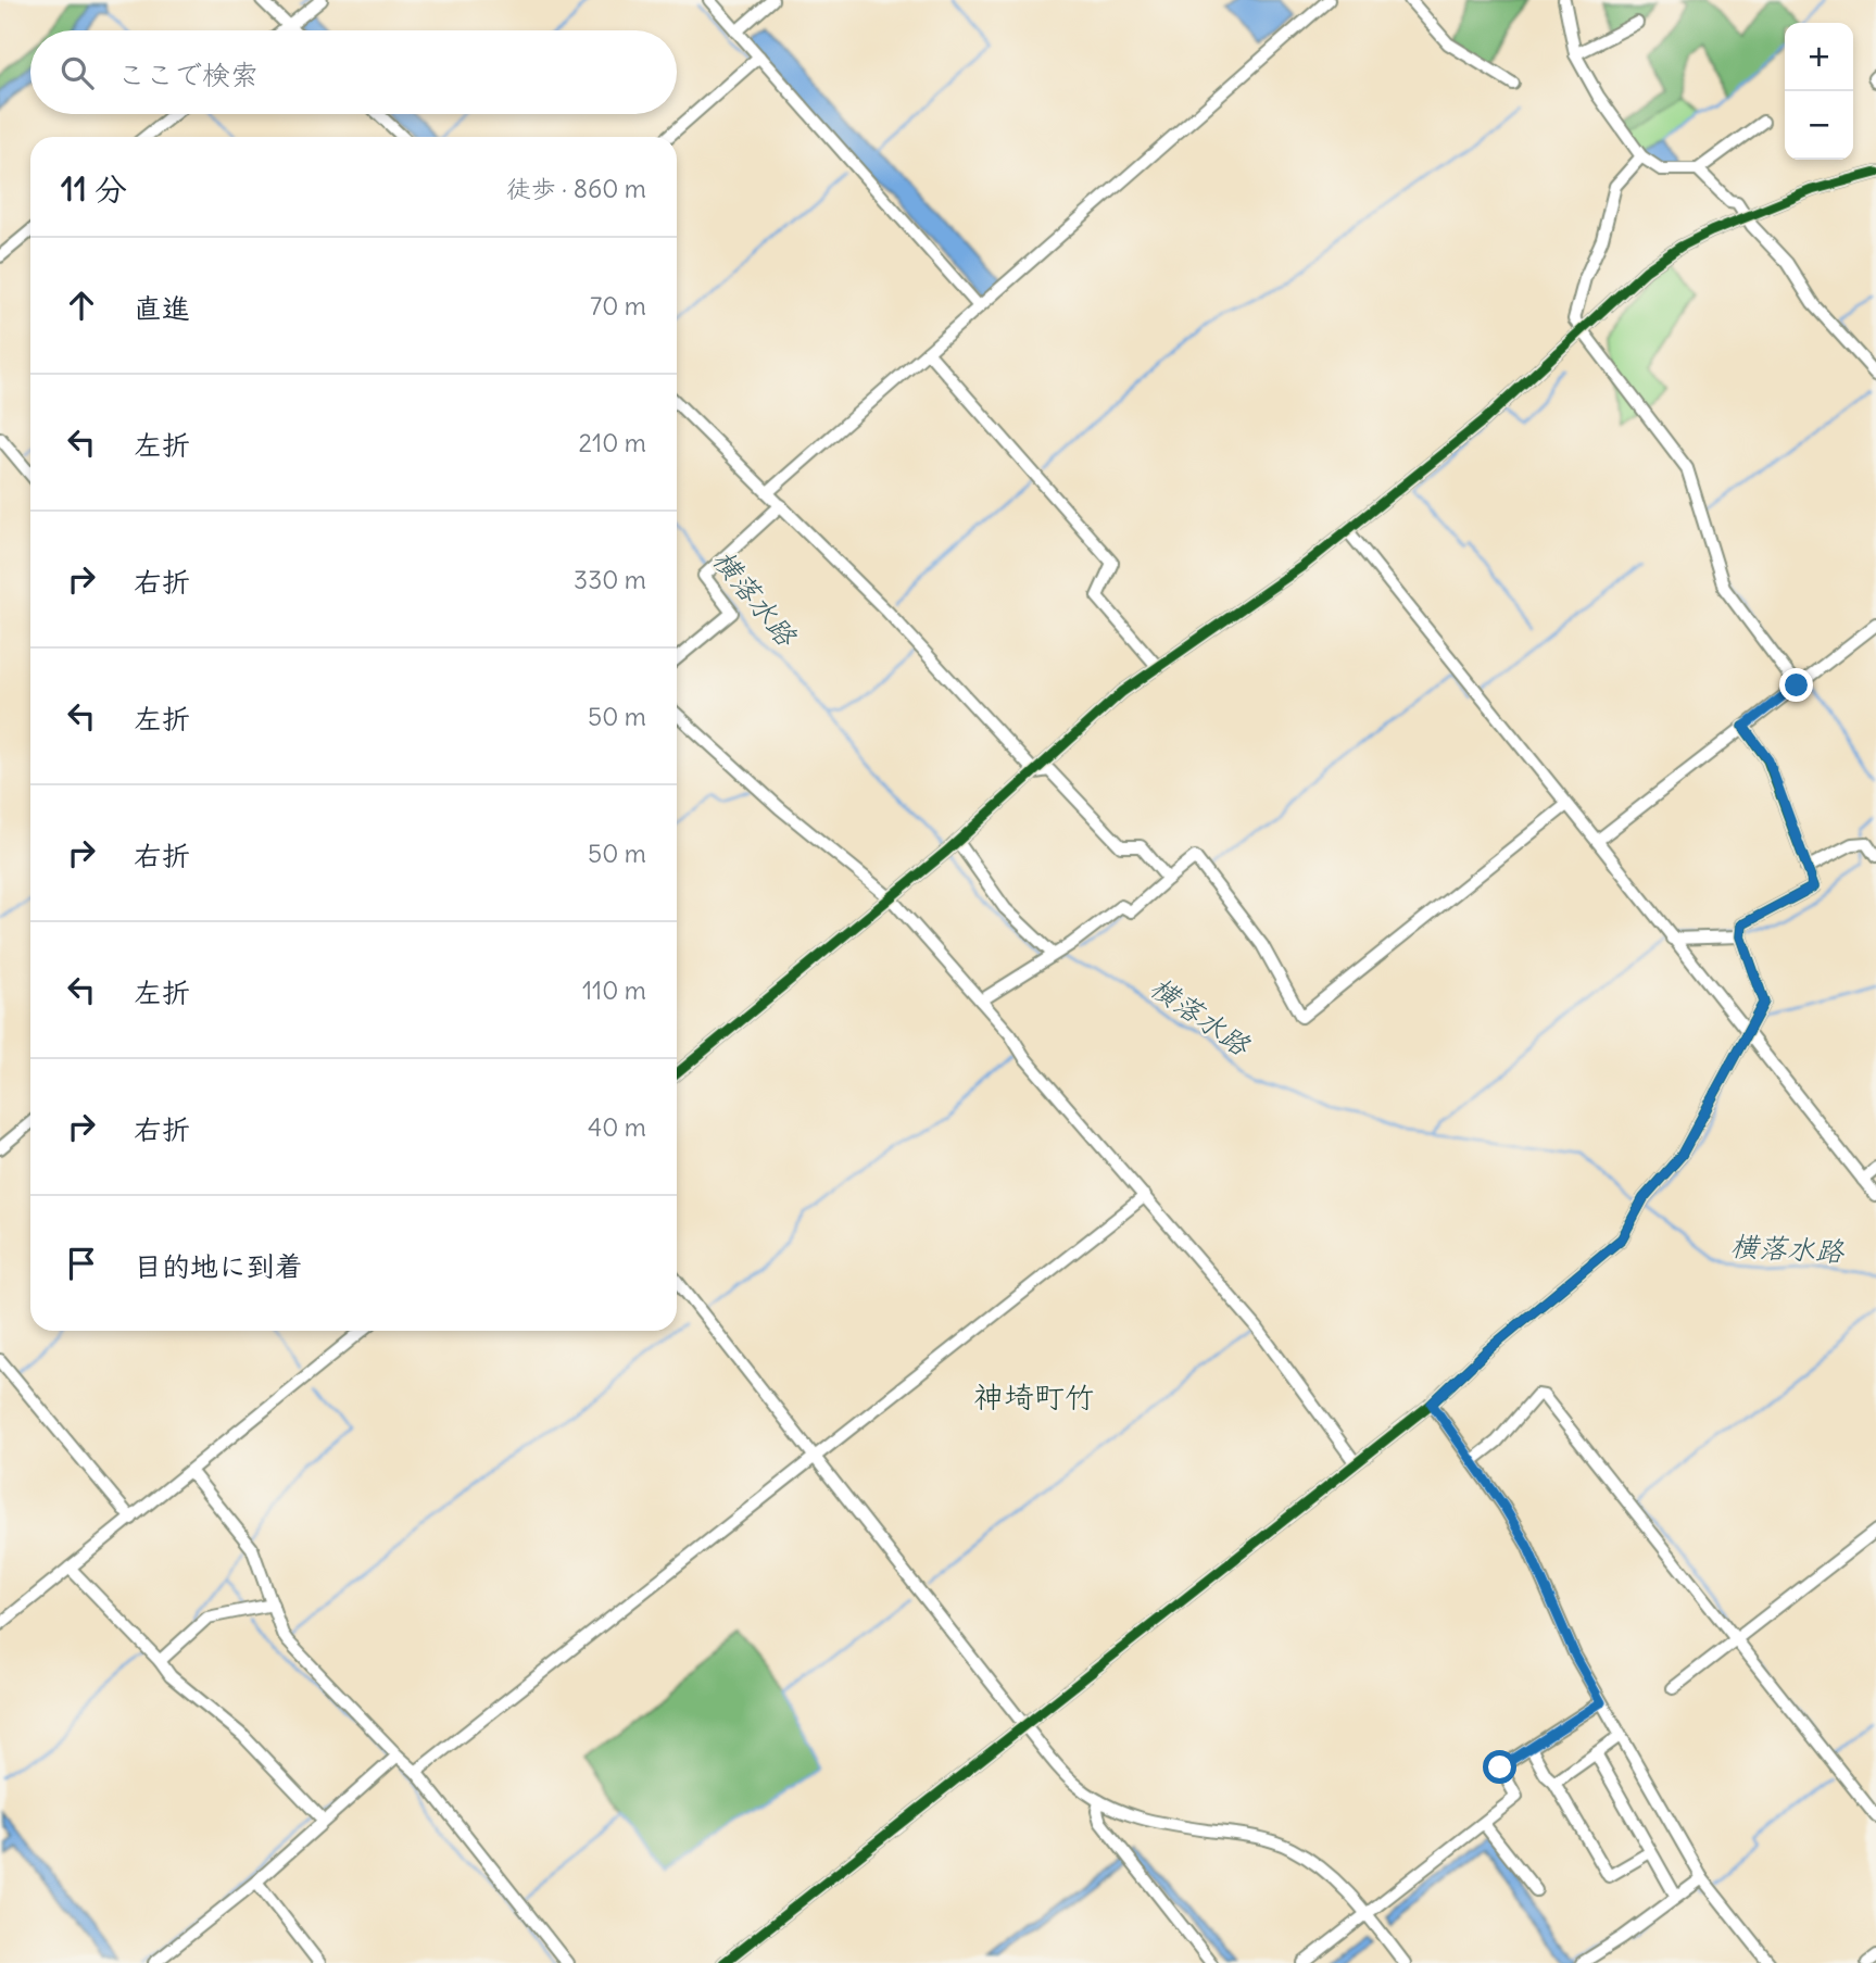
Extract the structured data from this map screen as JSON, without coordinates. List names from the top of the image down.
{
  "districts": ["神埼町竹"],
  "water": ["横落水路"],
  "page": {
    "map_buttons": ["+", "−"],
    "search": "ここで検索",
    "heading": ["11 分", "徒歩 · 860 m"],
    "list": [
      ["直進", "70 m"],
      ["左折", "210 m"],
      ["右折", "330 m"],
      ["左折", "50 m"],
      ["右折", "50 m"],
      ["左折", "110 m"],
      ["右折", "40 m"],
      "目的地に到着"
    ]
  }
}
